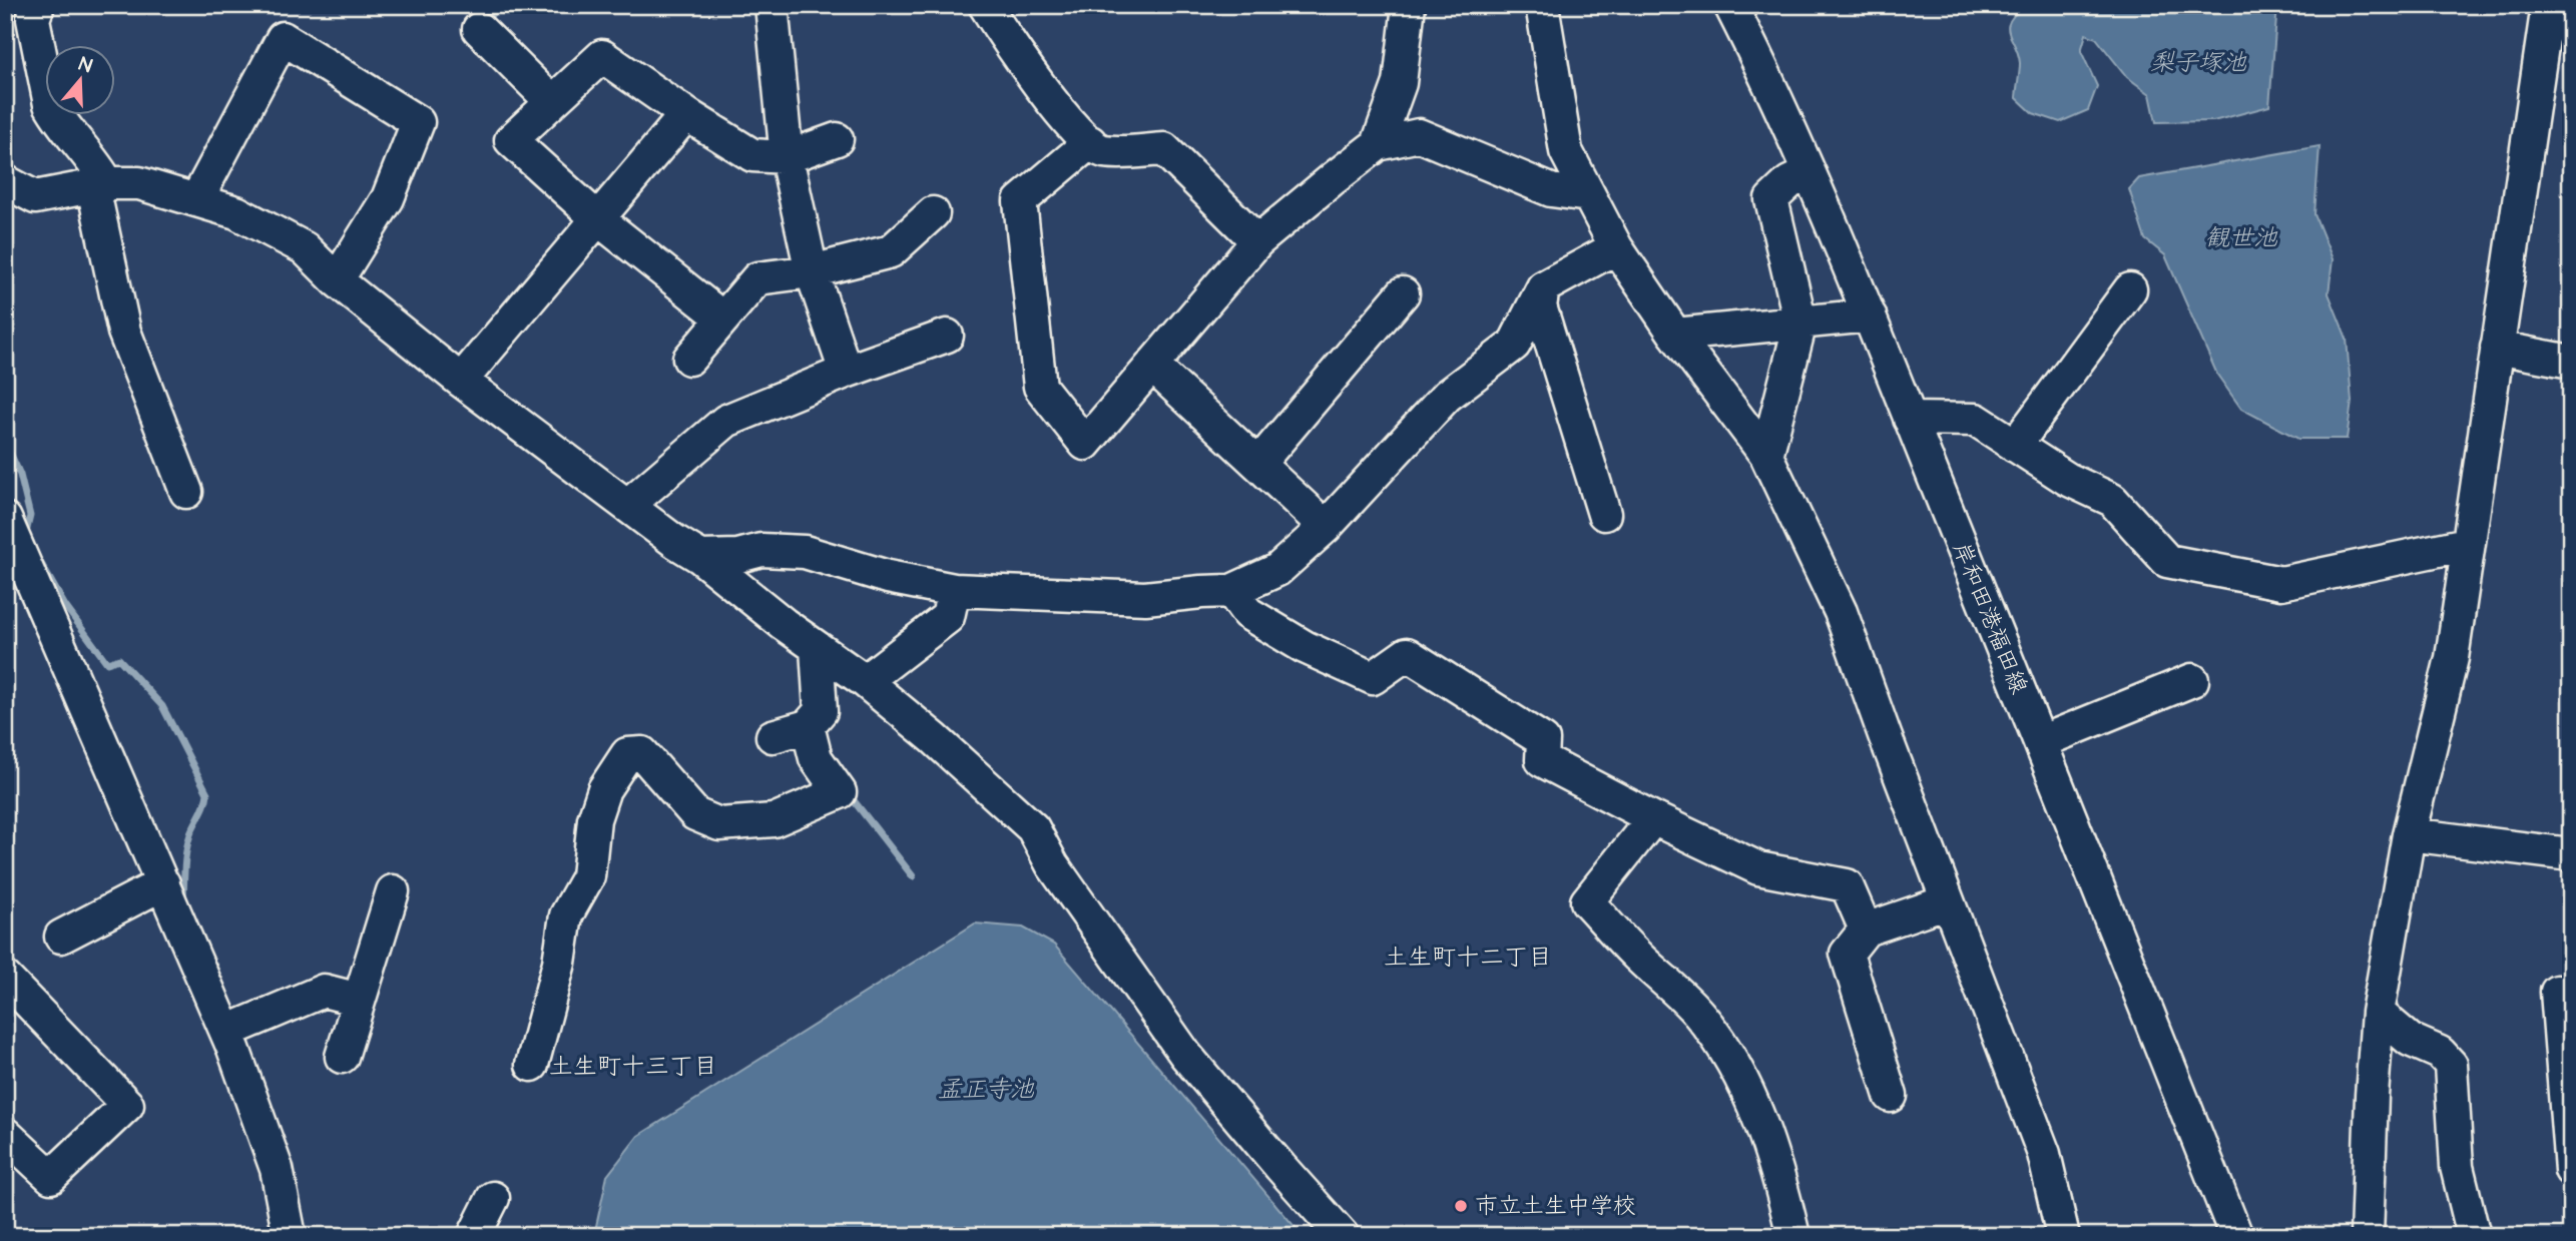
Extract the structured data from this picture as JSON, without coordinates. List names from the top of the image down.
{
  "streets": {
    "street": ["岸和田港福田線"]
  },
  "districts": ["土生町十二丁目", "土生町十三丁目"],
  "water": ["梨子塚池", "観世池", "孟正寺池"],
  "places": ["市立土生中学校"],
  "north": "top"
}
